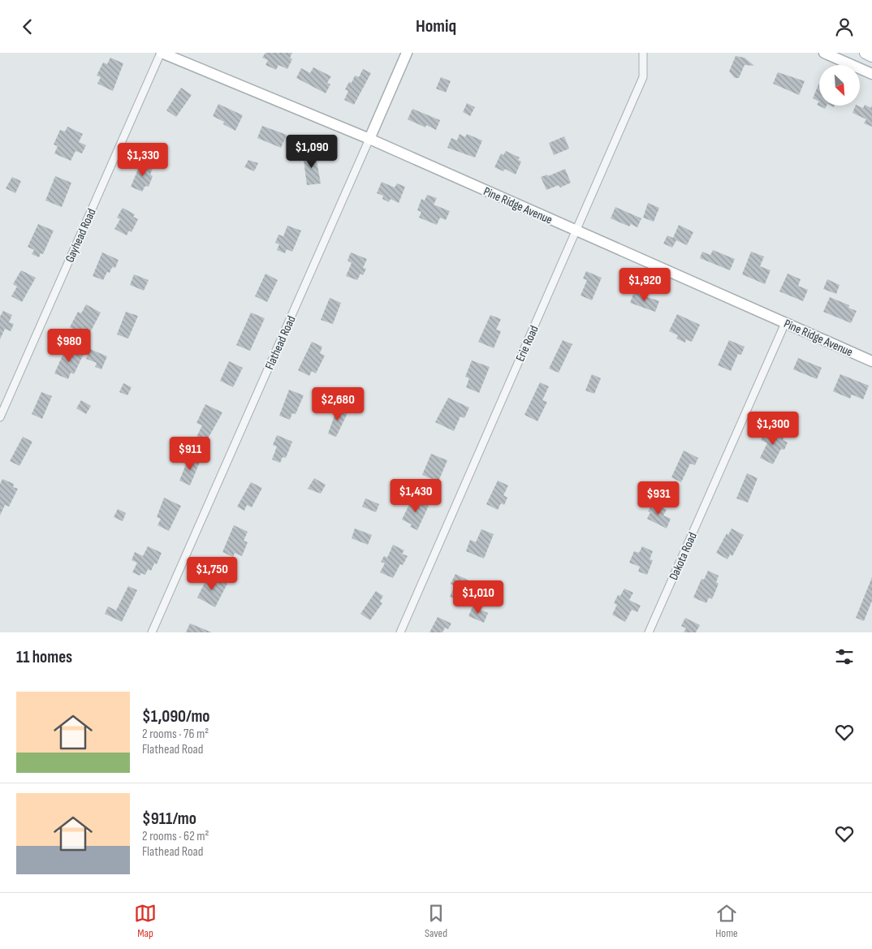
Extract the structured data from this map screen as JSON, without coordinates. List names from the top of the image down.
{
  "streets": {
    "street": [
      "Pine Ridge Avenue",
      "Gayhead Road",
      "Flathead Road",
      "Erie Road",
      "Dakota Road"
    ]
  },
  "crossings": [
    ["Pine Ridge Avenue", "Gayhead Road"],
    ["Pine Ridge Avenue", "Flathead Road"],
    ["Pine Ridge Avenue", "Erie Road"],
    ["Pine Ridge Avenue", "Dakota Road"]
  ],
  "north": "bottom right",
  "page": {
    "header": "Homiq",
    "price": [
      "$1,090",
      "$1,330",
      "$1,920",
      "$980",
      "$2,680",
      "$1,300",
      "$911",
      "$1,430",
      "$931",
      "$1,750",
      "$1,010"
    ],
    "heading": "11 homes",
    "list": [
      {
        "name": "$1,090/mo",
        "note": "2 rooms · 76 m² · Flathead Road"
      },
      {
        "name": "$911/mo",
        "note": "2 rooms · 62 m² · Flathead Road"
      }
    ],
    "tabs": ["Map", "Saved", "Home"]
  }
}
